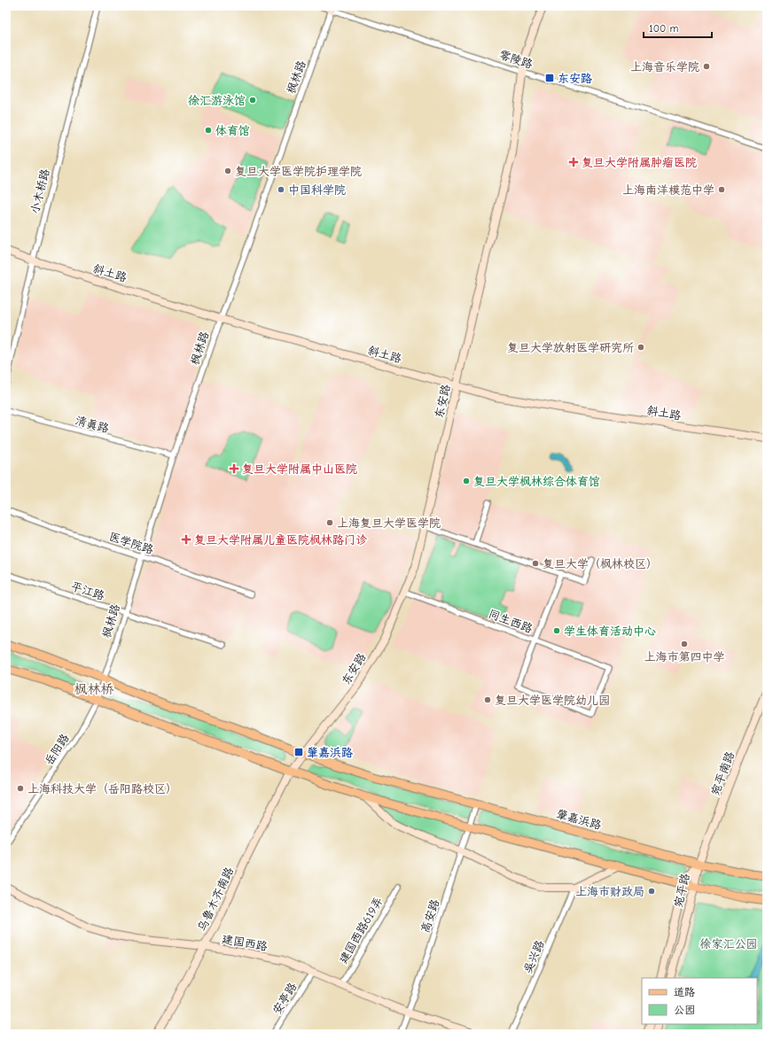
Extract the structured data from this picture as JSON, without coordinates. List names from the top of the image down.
{
  "streets": {
    "main road": ["肇嘉浜路"],
    "street": [
      "零陵路",
      "枫林路",
      "小木桥路",
      "斜土路",
      "东安路",
      "清真路",
      "医学院路",
      "平江路",
      "同生西路",
      "岳阳路",
      "宛平南路",
      "宛平路",
      "乌鲁木齐南路",
      "高安路",
      "建国西路619弄",
      "建国西路",
      "吴兴路",
      "安亭路"
    ]
  },
  "crossings": [
    ["零陵路", "枫林路"],
    ["零陵路", "东安路"],
    ["枫林路", "斜土路"],
    ["枫林路", "清真路"],
    ["枫林路", "医学院路"],
    ["枫林路", "平江路"],
    ["枫林路", "岳阳路"],
    ["枫林路", "肇嘉浜路"],
    ["小木桥路", "斜土路"],
    ["斜土路", "东安路"],
    ["东安路", "同生西路"],
    ["东安路", "肇嘉浜路"],
    ["东安路", "乌鲁木齐南路"],
    ["宛平南路", "肇嘉浜路"],
    ["宛平南路", "宛平路"],
    ["肇嘉浜路", "宛平路"],
    ["肇嘉浜路", "高安路"],
    ["乌鲁木齐南路", "建国西路"],
    ["高安路", "建国西路"],
    ["建国西路619弄", "建国西路"],
    ["建国西路", "安亭路"]
  ],
  "districts": ["枫林桥"],
  "parks": ["徐家汇公园"],
  "places": {
    "other": [
      "上海音乐学院",
      "徐汇游泳馆",
      "体育馆",
      "复旦大学医学院护理学院",
      "中国科学院",
      "上海南洋模范中学",
      "复旦大学放射医学研究所",
      "复旦大学枫林综合体育馆",
      "上海复旦大学医学院",
      "复旦大学（枫林校区）",
      "学生体育活动中心",
      "上海市第四中学",
      "复旦大学医学院幼儿园",
      "上海科技大学（岳阳路校区）",
      "上海市财政局"
    ],
    "transit": ["东安路", "肇嘉浜路"],
    "health": ["复旦大学附属肿瘤医院", "复旦大学附属中山医院", "复旦大学附属儿童医院枫林路门诊"]
  },
  "legend": ["道路", "公园"],
  "scale_bar": "100 m"
}
